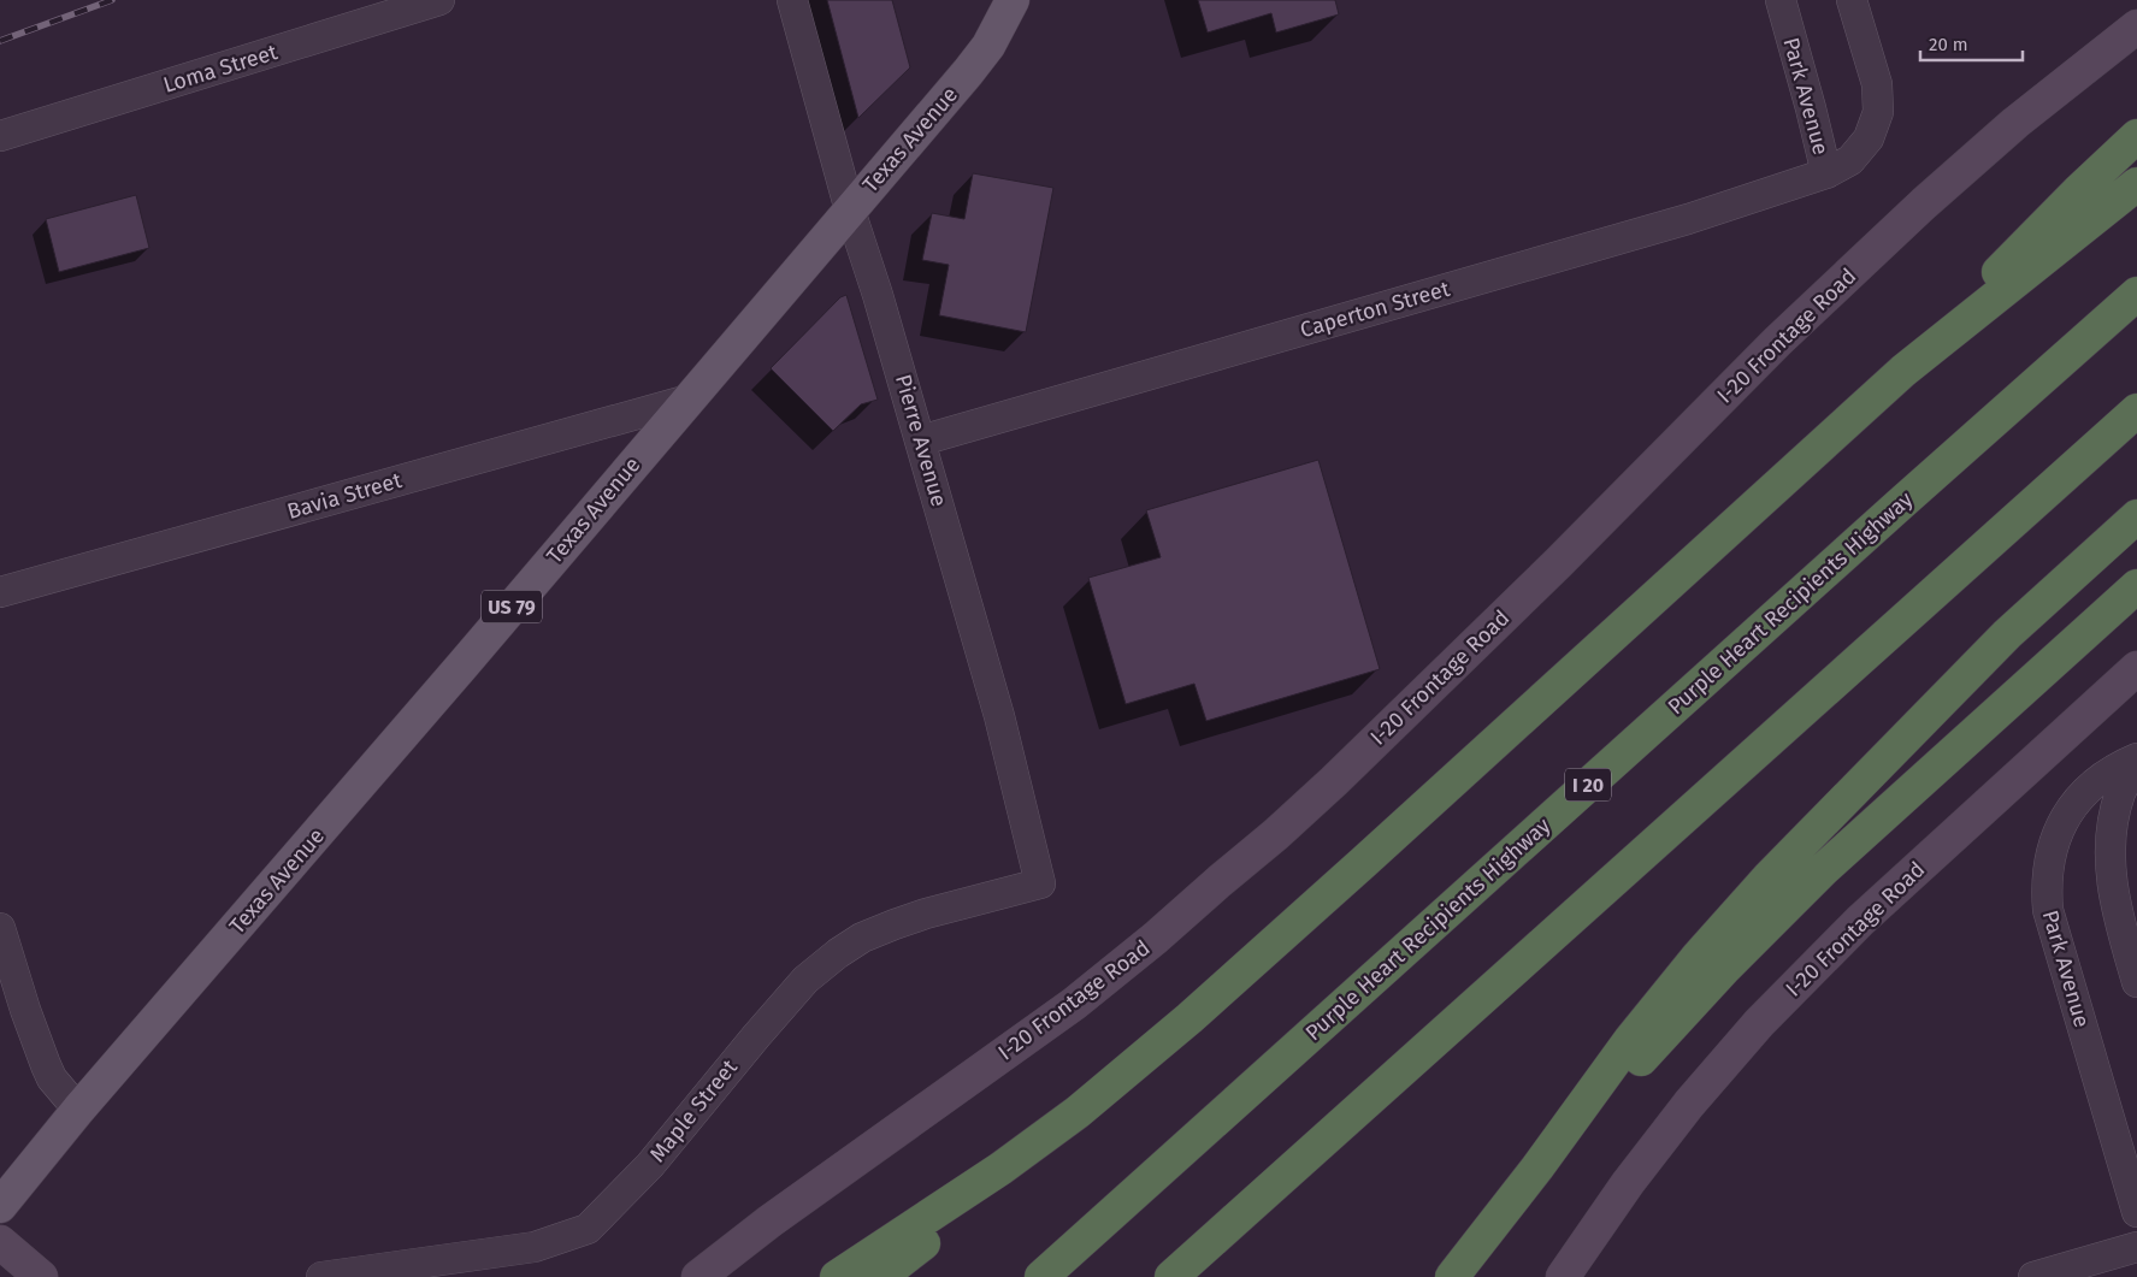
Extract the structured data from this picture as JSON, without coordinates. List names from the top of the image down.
{
  "streets": {
    "highway": ["Purple Heart Recipients Highway", "I 20"],
    "main road": ["Texas Avenue", "I-20 Frontage Road", "US 79"],
    "street": [
      "Loma Street",
      "Park Avenue",
      "Caperton Street",
      "Pierre Avenue",
      "Bavia Street",
      "Maple Street"
    ]
  },
  "crossings": [
    ["Park Avenue", "Caperton Street"],
    ["Texas Avenue", "Pierre Avenue"],
    ["Texas Avenue", "Bavia Street"],
    ["Caperton Street", "Pierre Avenue"],
    ["Pierre Avenue", "Maple Street"]
  ],
  "scale_bar": "20 m"
}
